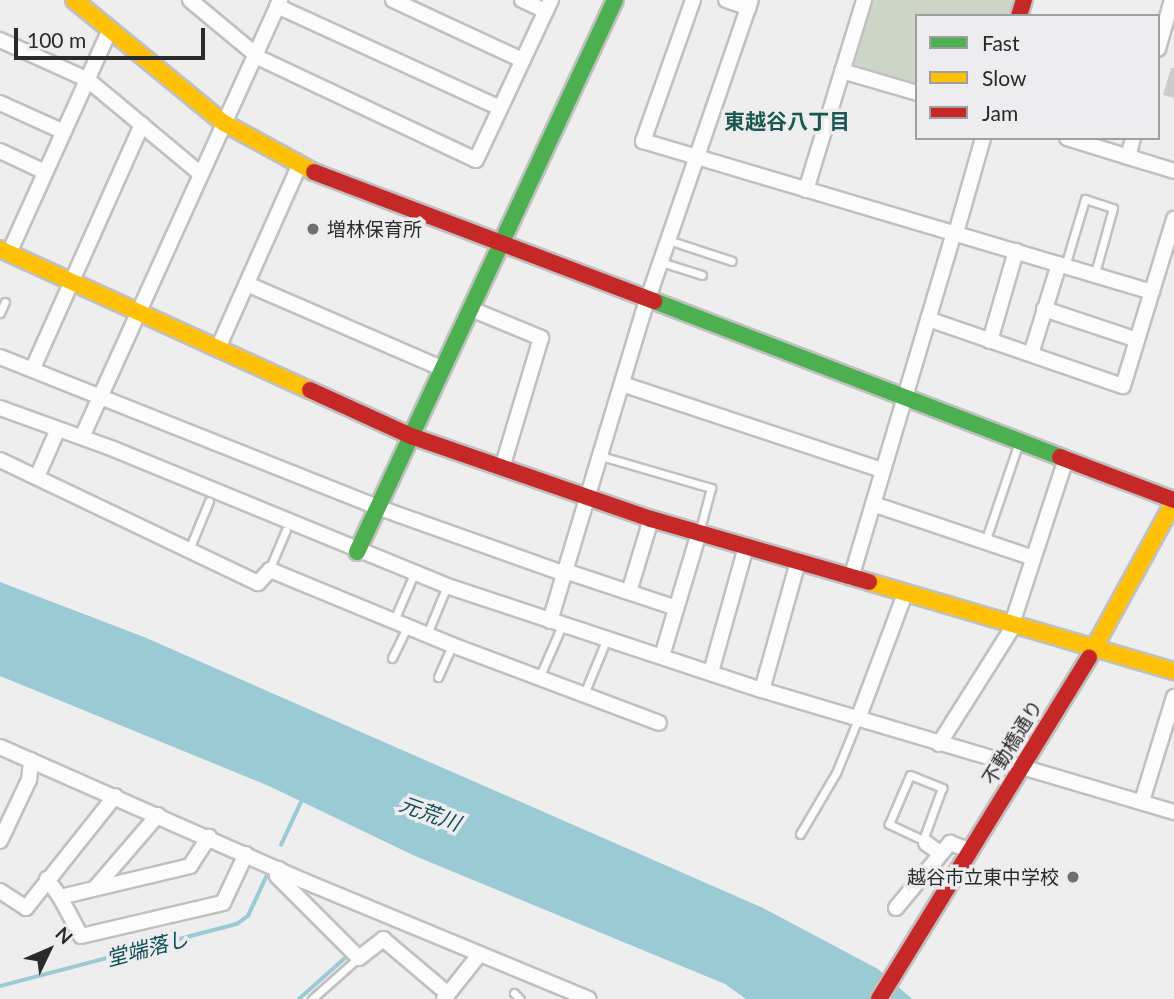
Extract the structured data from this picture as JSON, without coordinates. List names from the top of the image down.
{
  "streets": {
    "street": ["不動橋通り"]
  },
  "districts": ["東越谷八丁目"],
  "water": ["元荒川", "堂端落し"],
  "places": ["増林保育所", "越谷市立東中学校"],
  "legend": ["Fast", "Slow", "Jam"],
  "scale_bar": "100 m",
  "north": "top right"
}
